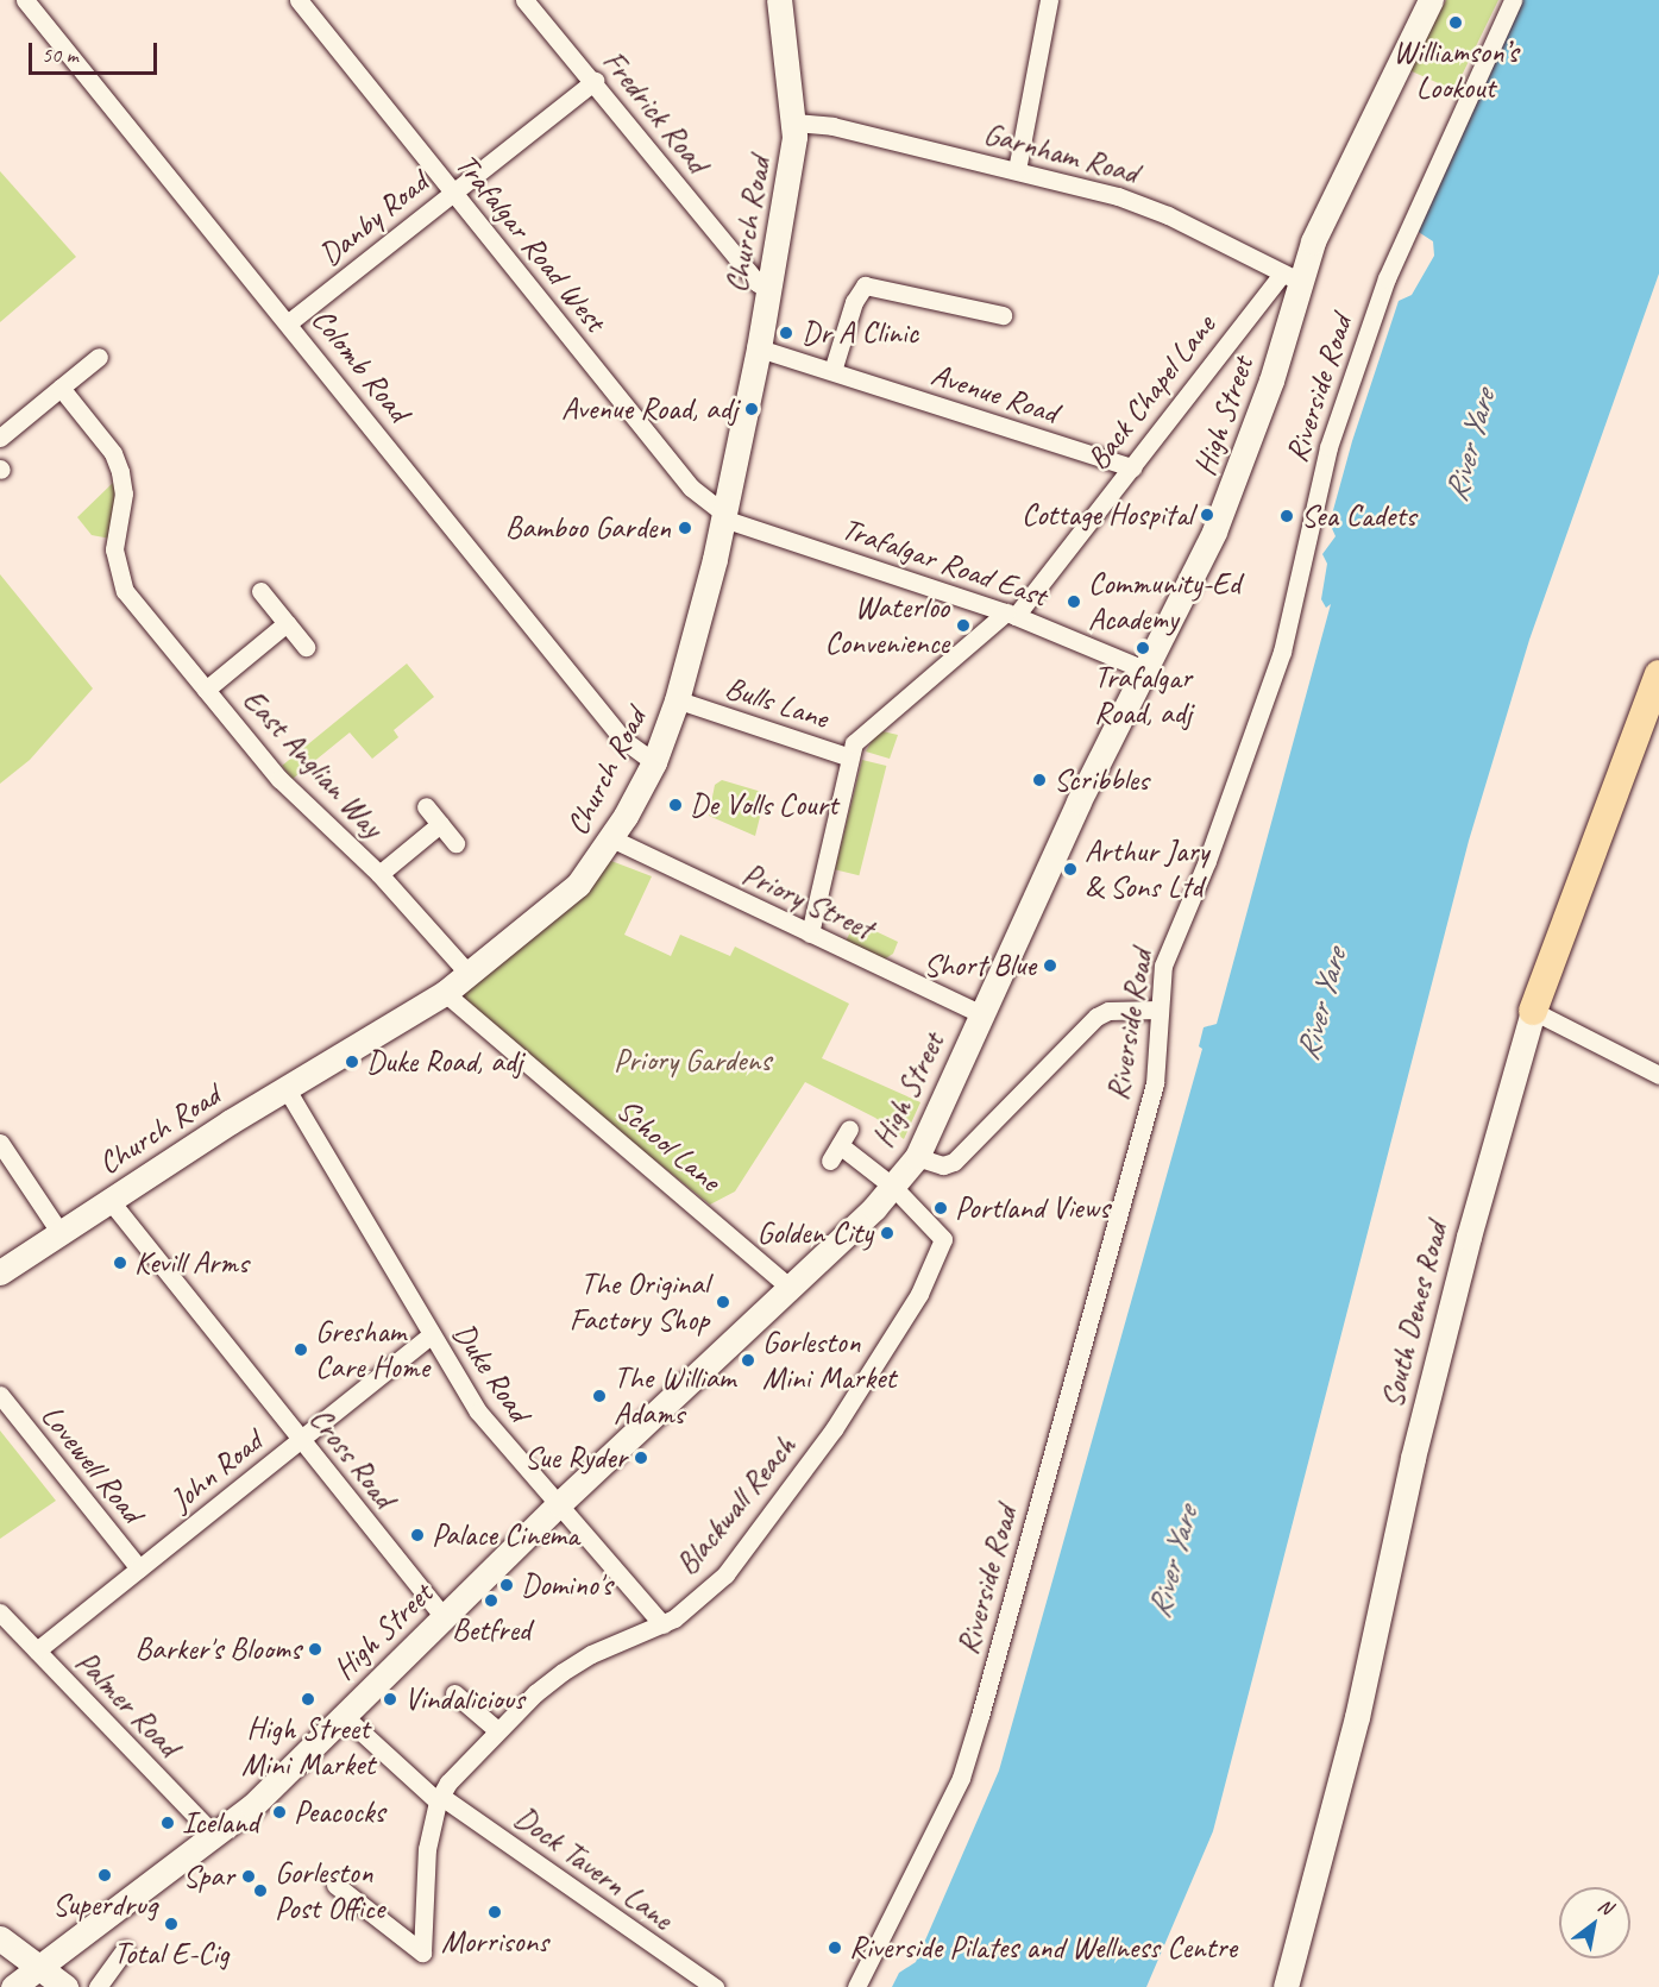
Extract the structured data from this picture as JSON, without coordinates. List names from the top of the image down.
{
  "streets": {
    "main road": ["South Denes Road"],
    "street": [
      "Fredrick Road",
      "Garnham Road",
      "Danby Road",
      "Church Road",
      "Trafalgar Road West",
      "Colomb Road",
      "Riverside Road",
      "Back Chapel Lane",
      "Avenue Road",
      "High Street",
      "Trafalgar Road East",
      "Bulls Lane",
      "East Anglian Way",
      "Priory Street",
      "School Lane",
      "Duke Road",
      "Cross Road",
      "Lovewell Road",
      "John Road",
      "Blackwall Reach",
      "Palmer Road",
      "Dock Tavern Lane"
    ]
  },
  "crossings": [
    ["Fredrick Road", "Danby Road"],
    ["Fredrick Road", "Church Road"],
    ["Garnham Road", "Church Road"],
    ["Garnham Road", "Back Chapel Lane"],
    ["Garnham Road", "High Street"],
    ["Danby Road", "Trafalgar Road West"],
    ["Danby Road", "Colomb Road"],
    ["Church Road", "Trafalgar Road West"],
    ["Church Road", "Colomb Road"],
    ["Church Road", "Avenue Road"],
    ["Church Road", "Trafalgar Road East"],
    ["Church Road", "East Anglian Way"],
    ["Church Road", "Priory Street"],
    ["Church Road", "School Lane"],
    ["Church Road", "Duke Road"],
    ["Church Road", "Cross Road"],
    ["Trafalgar Road West", "Trafalgar Road East"],
    ["Back Chapel Lane", "Avenue Road"],
    ["Back Chapel Lane", "High Street"],
    ["Back Chapel Lane", "Trafalgar Road East"],
    ["Back Chapel Lane", "Bulls Lane"],
    ["Back Chapel Lane", "Priory Street"],
    ["High Street", "Trafalgar Road East"],
    ["High Street", "Priory Street"],
    ["High Street", "School Lane"],
    ["High Street", "Duke Road"],
    ["High Street", "Cross Road"],
    ["High Street", "Blackwall Reach"],
    ["High Street", "Palmer Road"],
    ["High Street", "Dock Tavern Lane"],
    ["Duke Road", "John Road"],
    ["Duke Road", "Blackwall Reach"],
    ["Cross Road", "John Road"],
    ["Lovewell Road", "John Road"],
    ["John Road", "Palmer Road"],
    ["Blackwall Reach", "Dock Tavern Lane"]
  ],
  "water": ["River Yare"],
  "parks": ["Priory Gardens"],
  "places": [
    "Williamson’s Lookout",
    "Dr A Clinic",
    "Avenue Road, adj",
    "Cottage Hospital",
    "Sea Cadets",
    "Bamboo Garden",
    "Community-Ed Academy",
    "Waterloo Convenience",
    "Trafalgar Road, adj",
    "Scribbles",
    "De Volls Court",
    "Arthur Jary & Sons Ltd",
    "Short Blue",
    "Duke Road, adj",
    "Portland Views",
    "Golden City",
    "Kevill Arms",
    "The Original Factory Shop",
    "Gresham Care Home",
    "Gorleston Mini Market",
    "The William Adams",
    "Sue Ryder",
    "Palace Cinema",
    "Domino's",
    "Betfred",
    "Barker's Blooms",
    "High Street Mini Market",
    "Vindalicious",
    "Peacocks",
    "Iceland",
    "Superdrug",
    "Spar",
    "Gorleston Post Office",
    "Morrisons",
    "Total E-Cig",
    "Riverside Pilates and Wellness Centre"
  ],
  "scale_bar": "50 m",
  "north": "top right"
}
